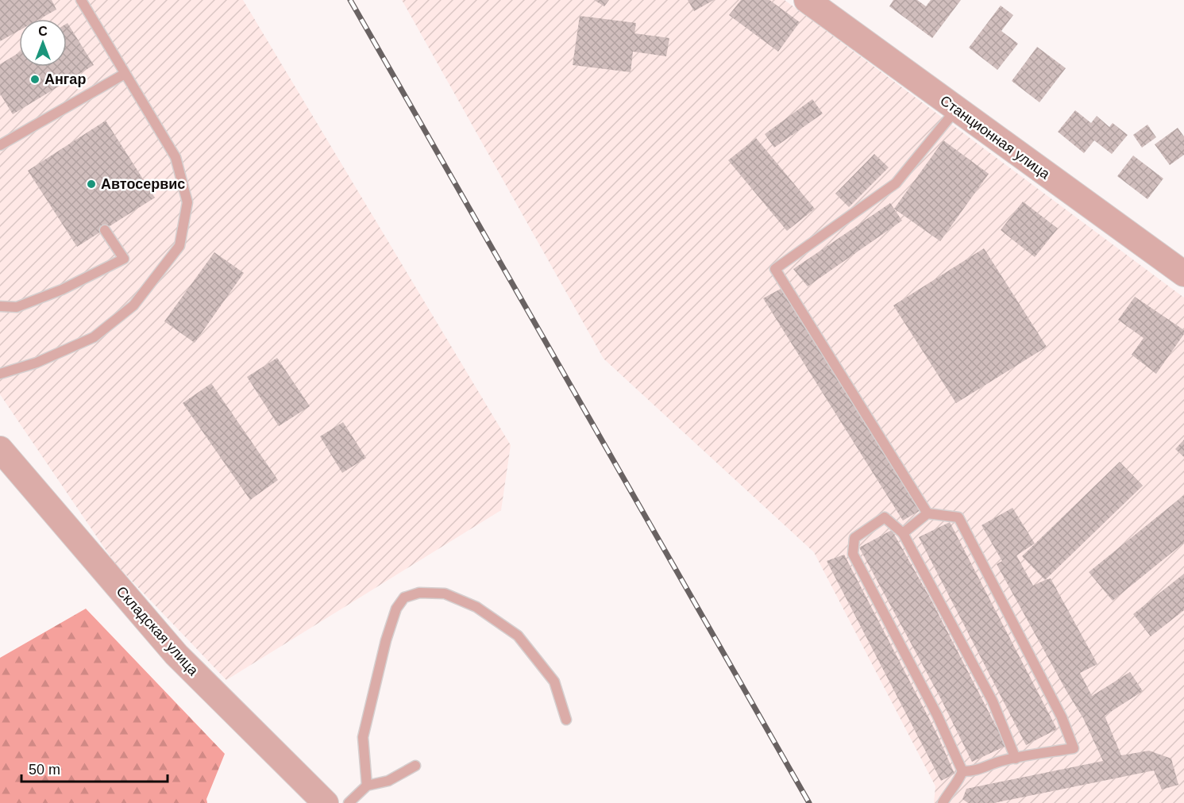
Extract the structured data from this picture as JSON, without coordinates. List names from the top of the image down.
{
  "streets": {
    "street": ["Станционная улица", "Складская улица"]
  },
  "places": ["Ангар", "Автосервис"],
  "scale_bar": "50 m",
  "north": "top"
}
